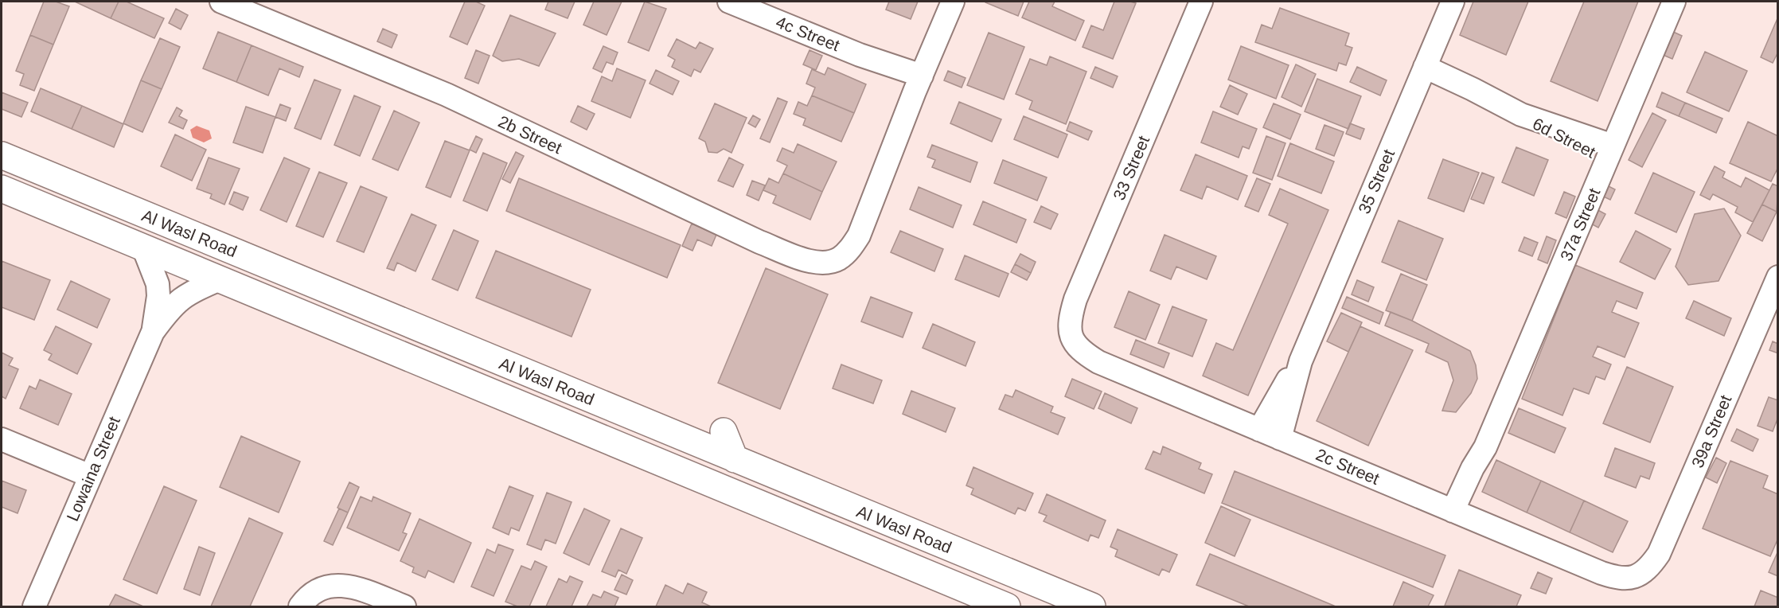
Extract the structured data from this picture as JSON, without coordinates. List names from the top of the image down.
{
  "streets": {
    "main road": ["Al Wasl Road"],
    "street": [
      "4c Street",
      "2b Street",
      "6d Street",
      "33 Street",
      "35 Street",
      "37a Street",
      "39a Street",
      "2c Street",
      "Lowaina Street"
    ]
  },
  "crossings": [
    ["4c Street", "2b Street"],
    ["6d Street", "35 Street"],
    ["6d Street", "37a Street"],
    ["33 Street", "2c Street"],
    ["35 Street", "2c Street"],
    ["37a Street", "2c Street"],
    ["Al Wasl Road", "Lowaina Street"],
    ["39a Street", "2c Street"]
  ]
}
